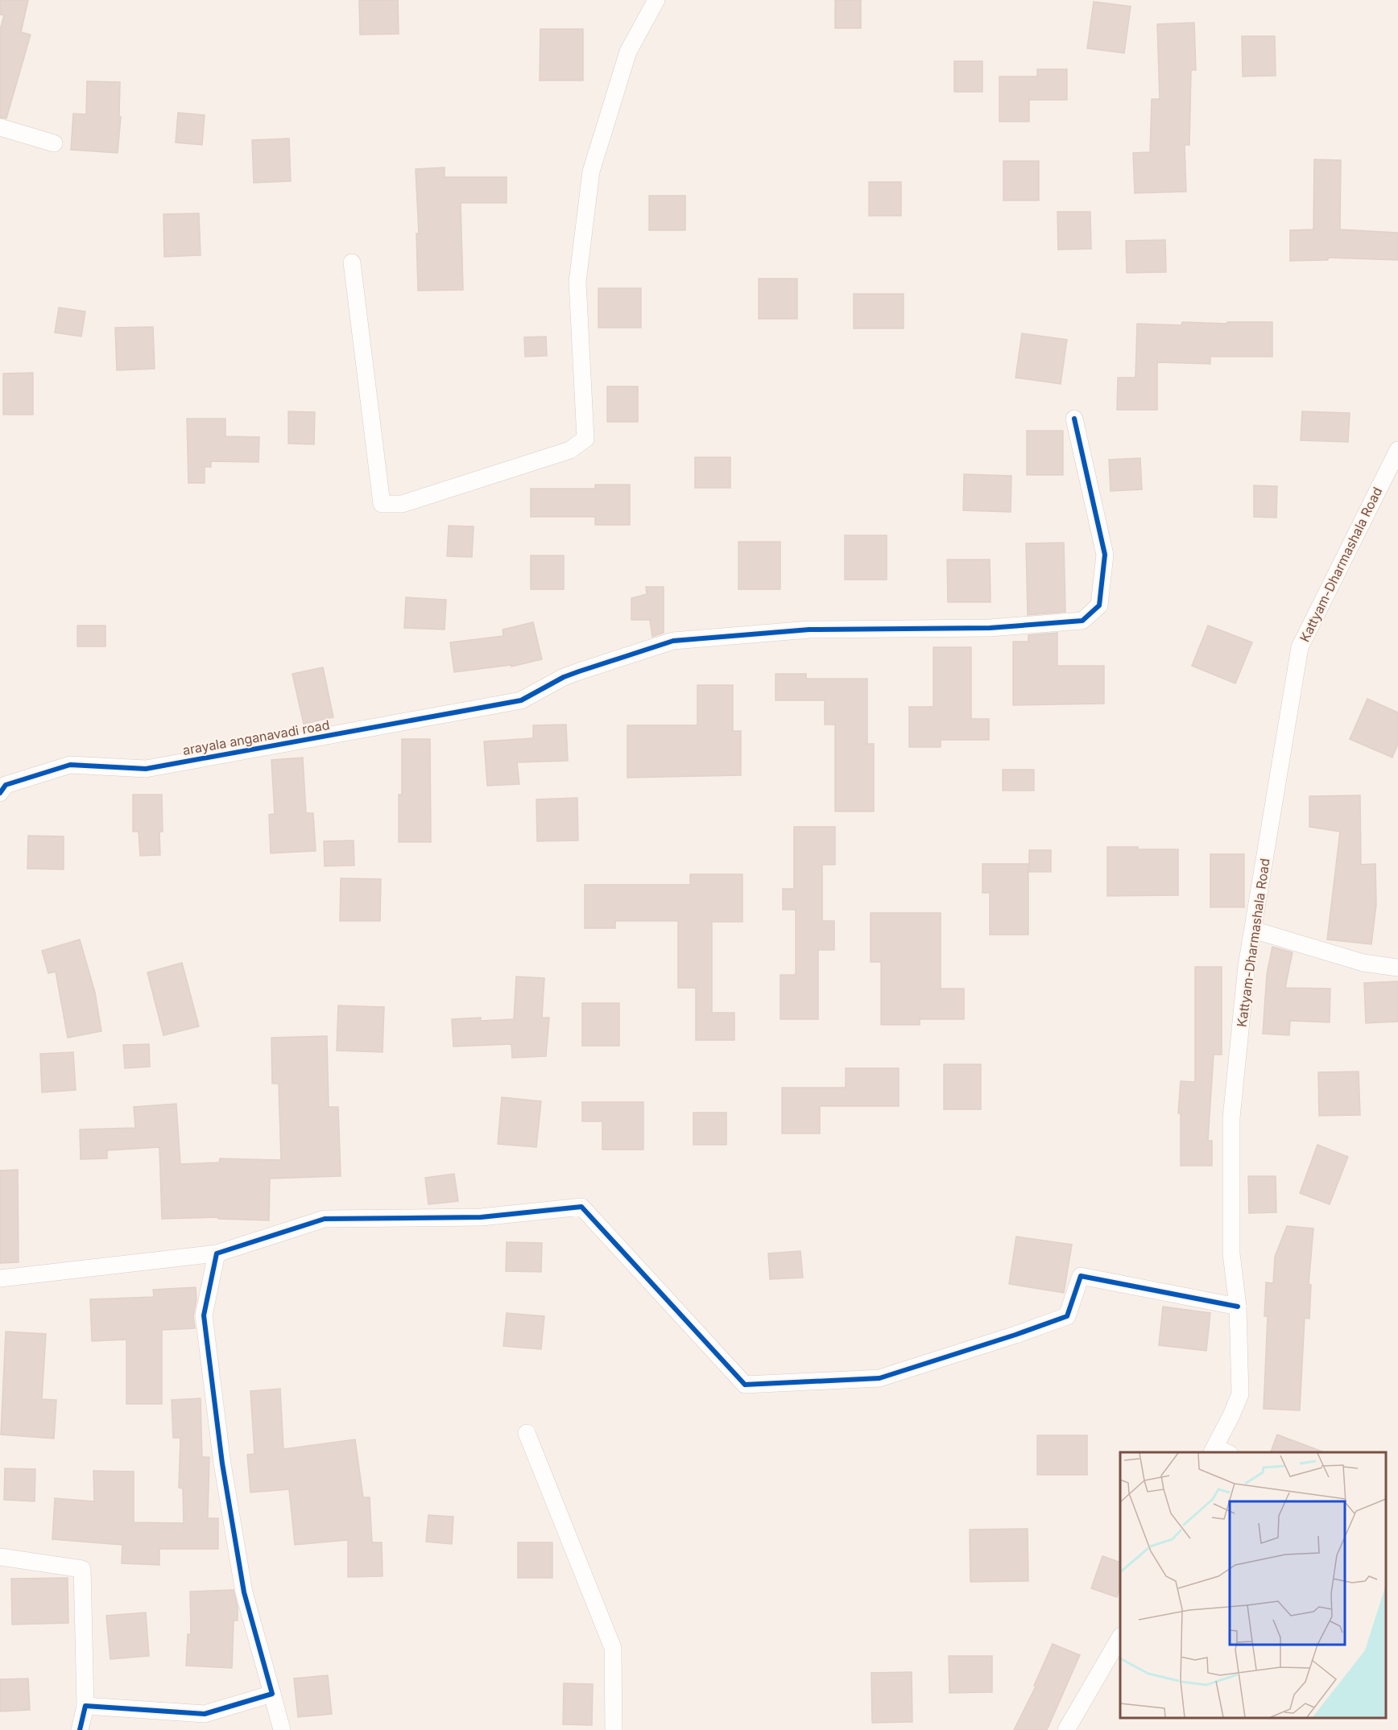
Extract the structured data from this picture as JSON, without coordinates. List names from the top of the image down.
{
  "streets": {
    "street": ["Kattyam-Dharmashala Road", "arayala anganavadi road"]
  }
}
